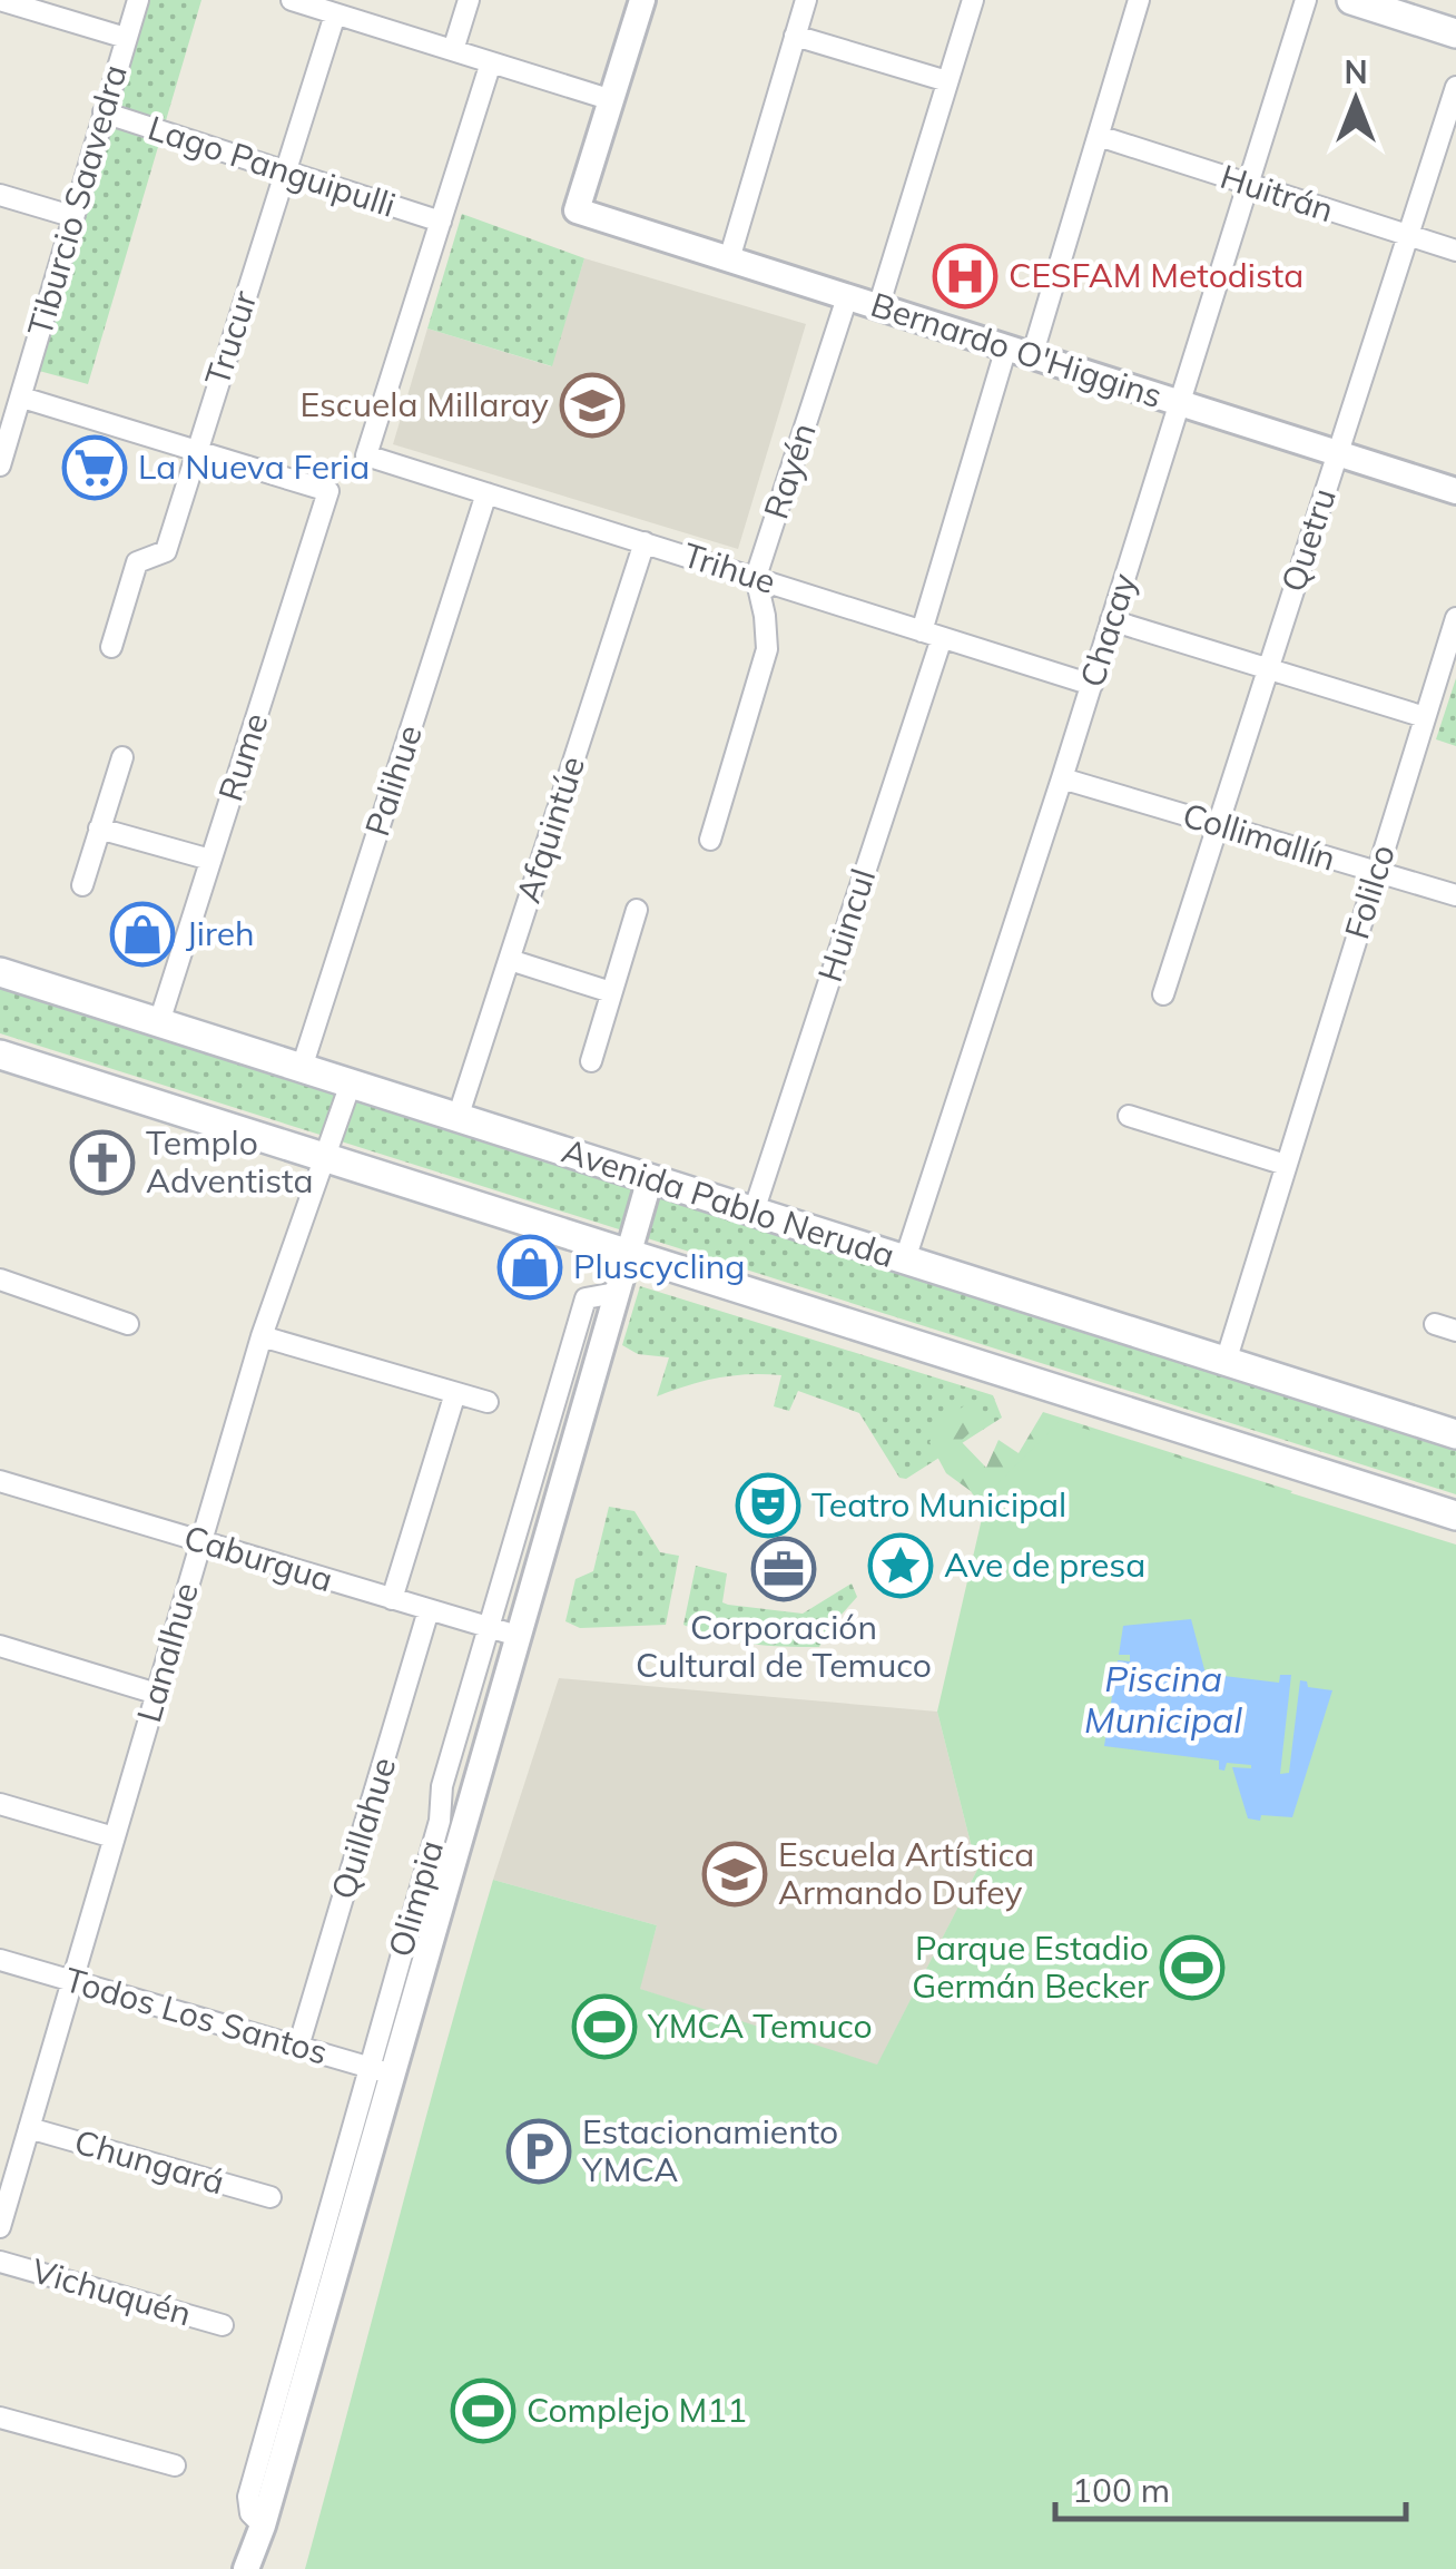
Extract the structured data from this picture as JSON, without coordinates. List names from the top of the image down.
{
  "streets": {
    "main road": ["Avenida Pablo Neruda"],
    "street": [
      "Lago Panguipulli",
      "Huitrán",
      "Tiburcio Saavedra",
      "Trucur",
      "Bernardo O'Higgins",
      "Rayén",
      "Quetru",
      "Trihue",
      "Chacay",
      "Rume",
      "Palihue",
      "Afquintúe",
      "Collimallín",
      "Folilco",
      "Huincul",
      "Caburgua",
      "Lanalhue",
      "Quillahue",
      "Olimpia",
      "Todos Los Santos",
      "Chungará",
      "Vichuquén"
    ]
  },
  "crossings": [
    ["Lago Panguipulli", "Tiburcio Saavedra"],
    ["Lago Panguipulli", "Trucur"],
    ["Lago Panguipulli", "Trihue"],
    ["Huitrán", "Quetru"],
    ["Huitrán", "Chacay"],
    ["Trucur", "Rume"],
    ["Bernardo O'Higgins", "Rayén"],
    ["Bernardo O'Higgins", "Quetru"],
    ["Bernardo O'Higgins", "Chacay"],
    ["Rayén", "Trihue"],
    ["Quetru", "Collimallín"],
    ["Trihue", "Chacay"],
    ["Trihue", "Palihue"],
    ["Trihue", "Afquintúe"],
    ["Trihue", "Huincul"],
    ["Chacay", "Collimallín"],
    ["Chacay", "Avenida Pablo Neruda"],
    ["Rume", "Avenida Pablo Neruda"],
    ["Palihue", "Avenida Pablo Neruda"],
    ["Afquintúe", "Avenida Pablo Neruda"],
    ["Collimallín", "Folilco"],
    ["Folilco", "Avenida Pablo Neruda"],
    ["Huincul", "Avenida Pablo Neruda"],
    ["Avenida Pablo Neruda", "Lanalhue"],
    ["Avenida Pablo Neruda", "Olimpia"],
    ["Caburgua", "Lanalhue"],
    ["Caburgua", "Quillahue"],
    ["Caburgua", "Olimpia"],
    ["Lanalhue", "Todos Los Santos"],
    ["Lanalhue", "Chungará"],
    ["Quillahue", "Todos Los Santos"],
    ["Olimpia", "Todos Los Santos"]
  ],
  "water": ["Piscina Municipal"],
  "places": {
    "hospital": ["CESFAM Metodista"],
    "school or university": ["Escuela Millaray", "Escuela Artística Armando Dufey"],
    "supermarket": ["La Nueva Feria"],
    "shop": ["Jireh", "Pluscycling"],
    "church": ["Templo Adventista"],
    "theatre": ["Teatro Municipal"],
    "place": ["Ave de presa"],
    "office": ["Corporación Cultural de Temuco"],
    "sports": ["Parque Estadio Germán Becker", "YMCA Temuco", "Complejo M11"],
    "parking": ["Estacionamiento YMCA"]
  },
  "scale_bar": "100 m",
  "north": "top"
}
